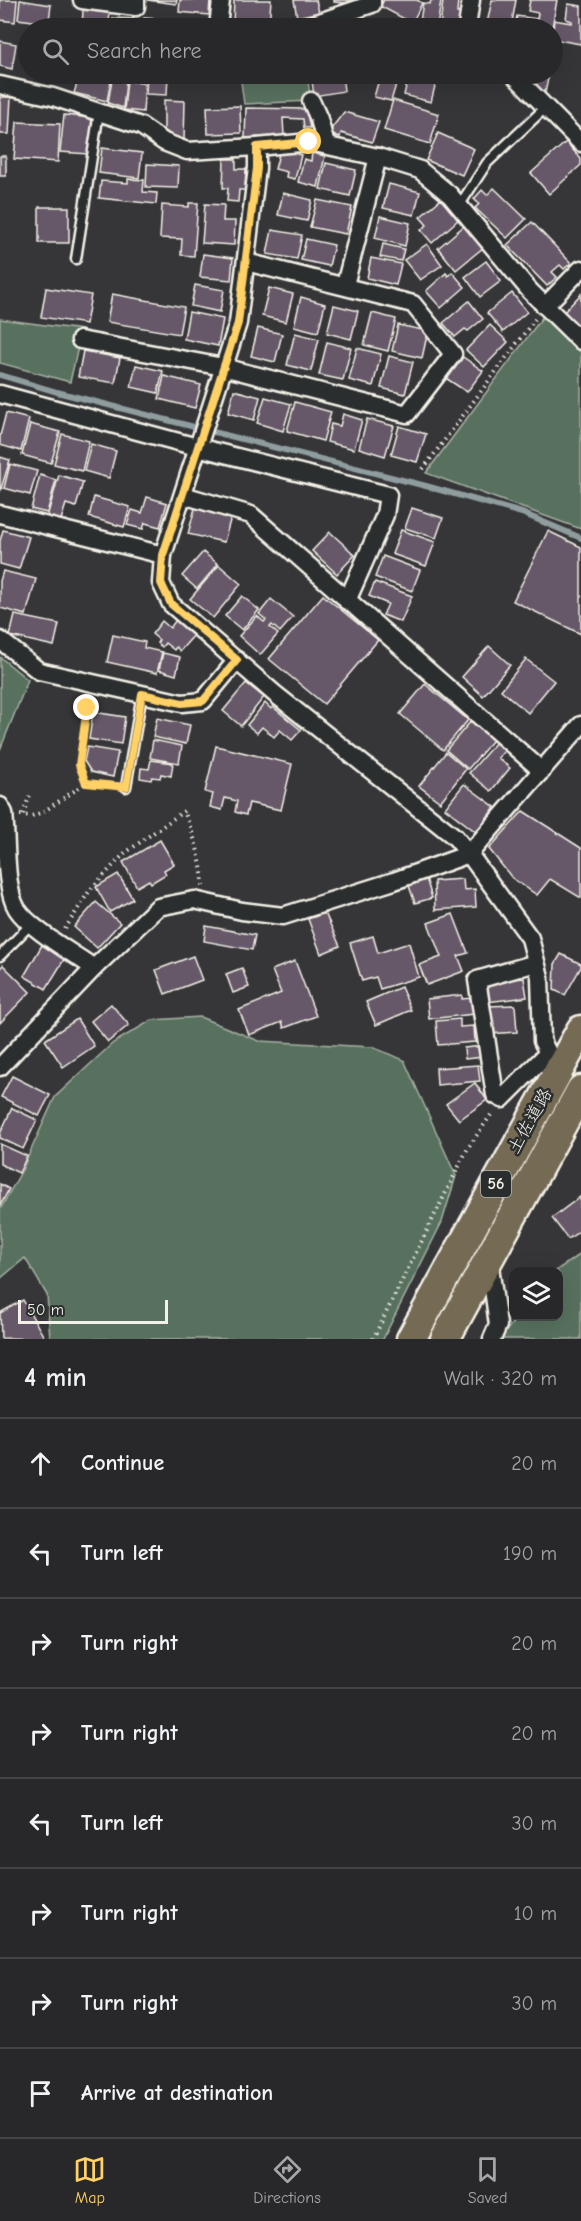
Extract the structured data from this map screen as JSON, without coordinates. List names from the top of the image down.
{
  "streets": {
    "highway": ["土佐道路", "56"]
  },
  "scale_bar": "50 m",
  "page": {
    "search": "Search here",
    "scale": "50 m",
    "heading": ["4 min", "Walk · 320 m"],
    "list": [
      ["Continue", "20 m"],
      ["Turn left", "190 m"],
      ["Turn right", "20 m"],
      ["Turn right", "20 m"],
      ["Turn left", "30 m"],
      ["Turn right", "10 m"],
      ["Turn right", "30 m"],
      "Arrive at destination"
    ],
    "nav": ["Map", "Directions", "Saved"]
  }
}
